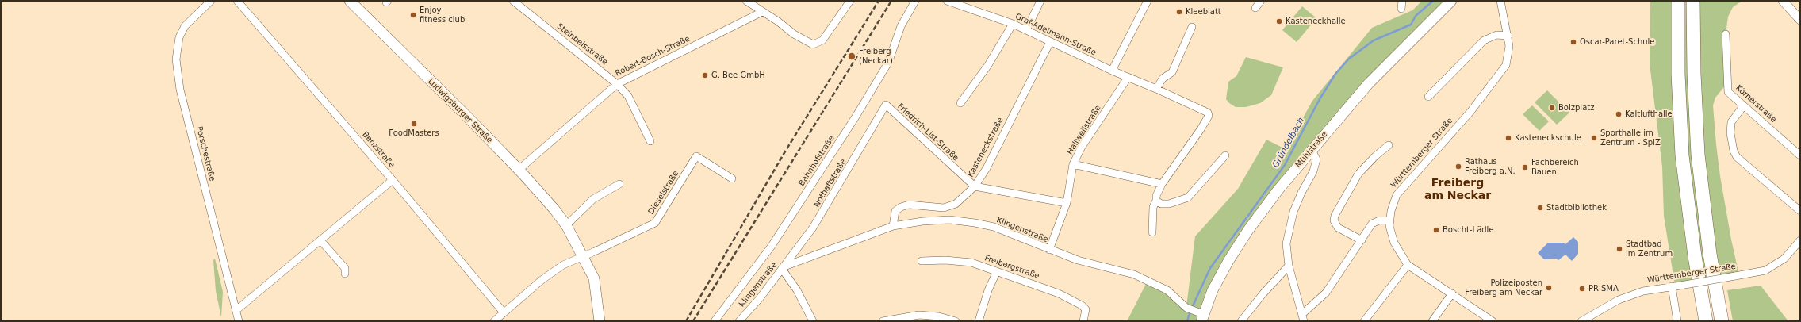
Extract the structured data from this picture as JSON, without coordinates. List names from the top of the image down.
{
  "streets": {
    "main road": ["Ludwigsburger Straße", "Mühlstraße"],
    "street": [
      "Graf-Adelmann-Straße",
      "Steinbeisstraße",
      "Robert-Bosch-Straße",
      "Körnerstraße",
      "Hallweilstraße",
      "Friedrich-List-Straße",
      "Kasteneckstraße",
      "Benzstraße",
      "Württemberger Straße",
      "Porschestraße",
      "Bahnhofstraße",
      "Nothaftstraße",
      "Dieselstraße",
      "Klingenstraße",
      "Freibergstraße"
    ]
  },
  "crossings": [
    ["Graf-Adelmann-Straße", "Hallweilstraße"],
    ["Graf-Adelmann-Straße", "Kasteneckstraße"],
    ["Steinbeisstraße", "Robert-Bosch-Straße"],
    ["Robert-Bosch-Straße", "Ludwigsburger Straße"],
    ["Ludwigsburger Straße", "Dieselstraße"],
    ["Hallweilstraße", "Klingenstraße"],
    ["Friedrich-List-Straße", "Kasteneckstraße"],
    ["Friedrich-List-Straße", "Nothaftstraße"],
    ["Kasteneckstraße", "Klingenstraße"],
    ["Mühlstraße", "Klingenstraße"],
    ["Nothaftstraße", "Klingenstraße"]
  ],
  "districts": ["Freiberg am Neckar"],
  "water": ["Gründelbach"],
  "places": [
    "Kleeblatt",
    "Enjoy fitness club",
    "Kasteneckhalle",
    "Oscar-Paret-Schule",
    "Freiberg (Neckar)",
    "G. Bee GmbH",
    "Bolzplatz",
    "Kaltlufthalle",
    "FoodMasters",
    "Kasteneckschule",
    "Sporthalle im Zentrum - SpiZ",
    "Rathaus Freiberg a.N.",
    "Fachbereich Bauen",
    "Stadtbibliothek",
    "Boscht-Lädle",
    "Stadtbad im Zentrum",
    "Polizeiposten Freiberg am Neckar",
    "PRISMA"
  ]
}
